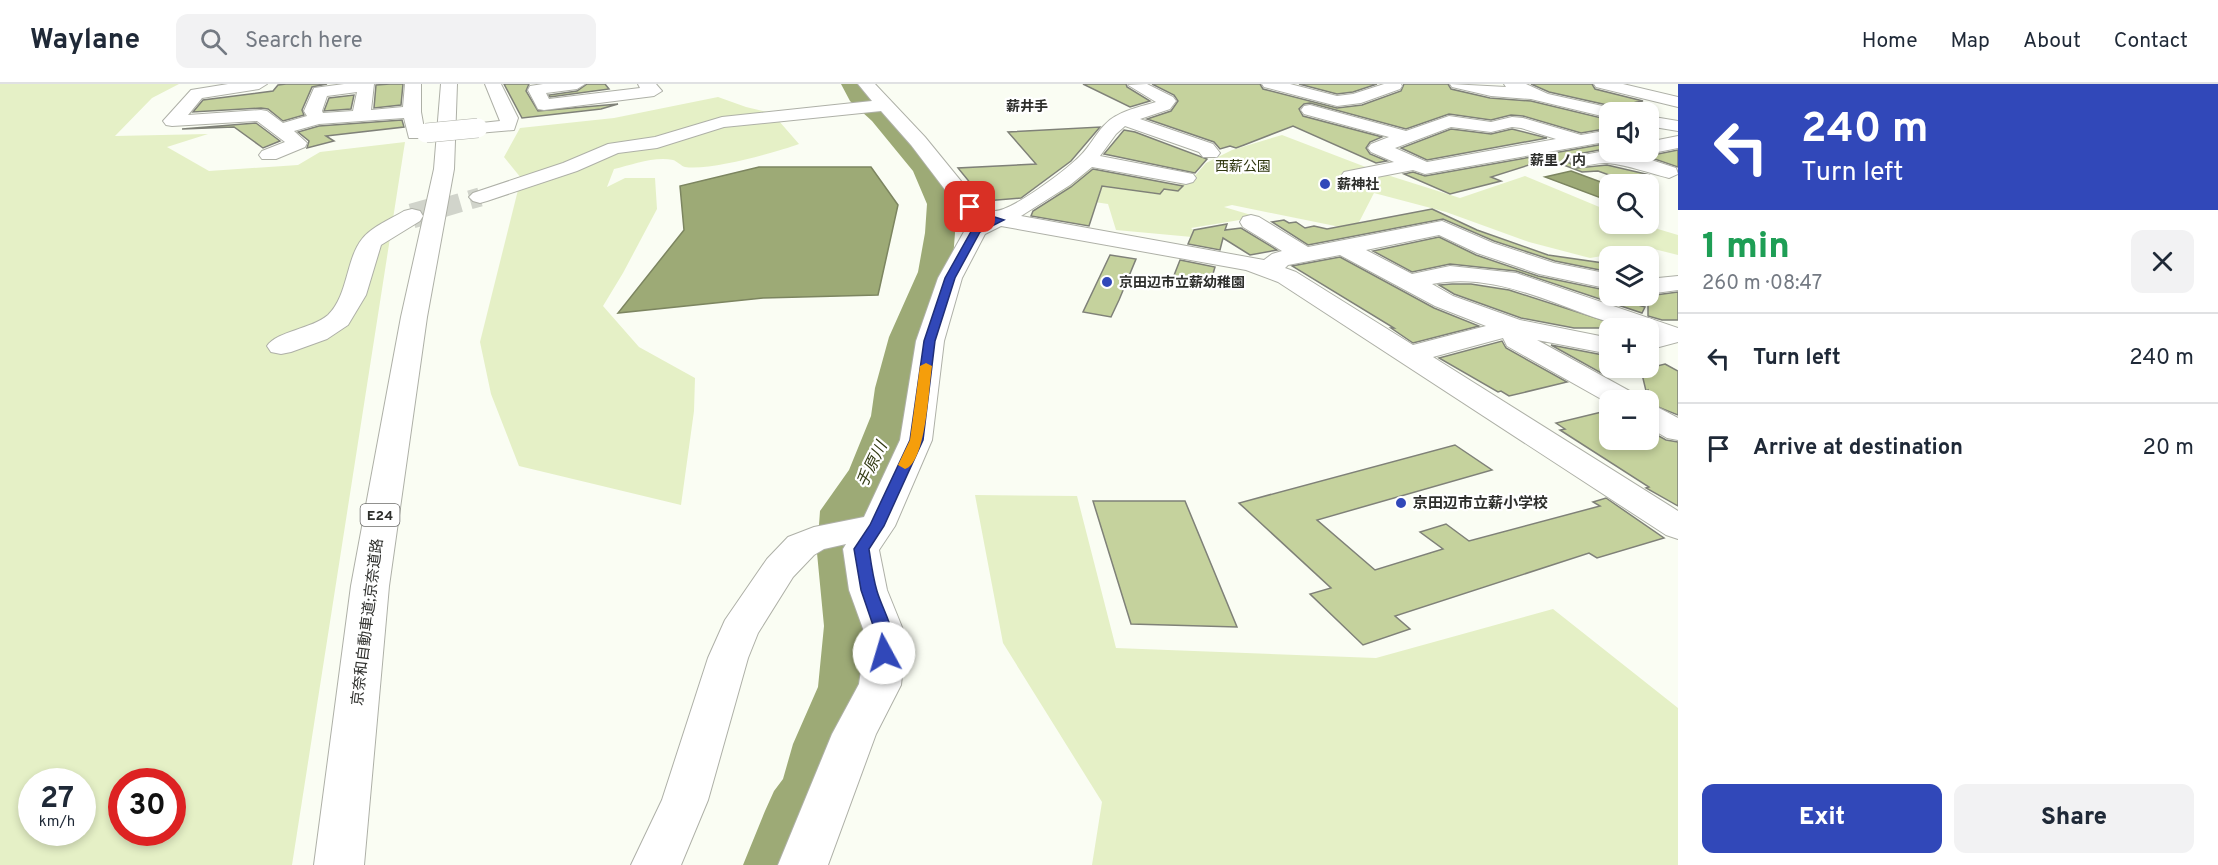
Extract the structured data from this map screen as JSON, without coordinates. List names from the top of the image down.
{
  "streets": {
    "main road": ["E24", "京奈和自動車道;京奈道路"]
  },
  "districts": ["薪井手", "薪里ノ内"],
  "water": ["手原川"],
  "parks": ["西薪公園"],
  "places": ["薪神社", "京田辺市立薪幼稚園", "京田辺市立薪小学校"],
  "page": {
    "header": "Waylane",
    "search": "Search here",
    "nav": [
      "Home",
      "Map",
      "About",
      "Contact"
    ],
    "turn": ["240 m", "Turn left"],
    "map_buttons": ["+", "−"],
    "heading": ["1 min", "260 m · 08:47"],
    "list": [
      {
        "name": "Turn left",
        "value": "240 m"
      },
      {
        "name": "Arrive at destination",
        "value": "20 m"
      }
    ],
    "speed": "27 km/h",
    "limit": "30",
    "buttons": ["Exit", "Share"]
  }
}
